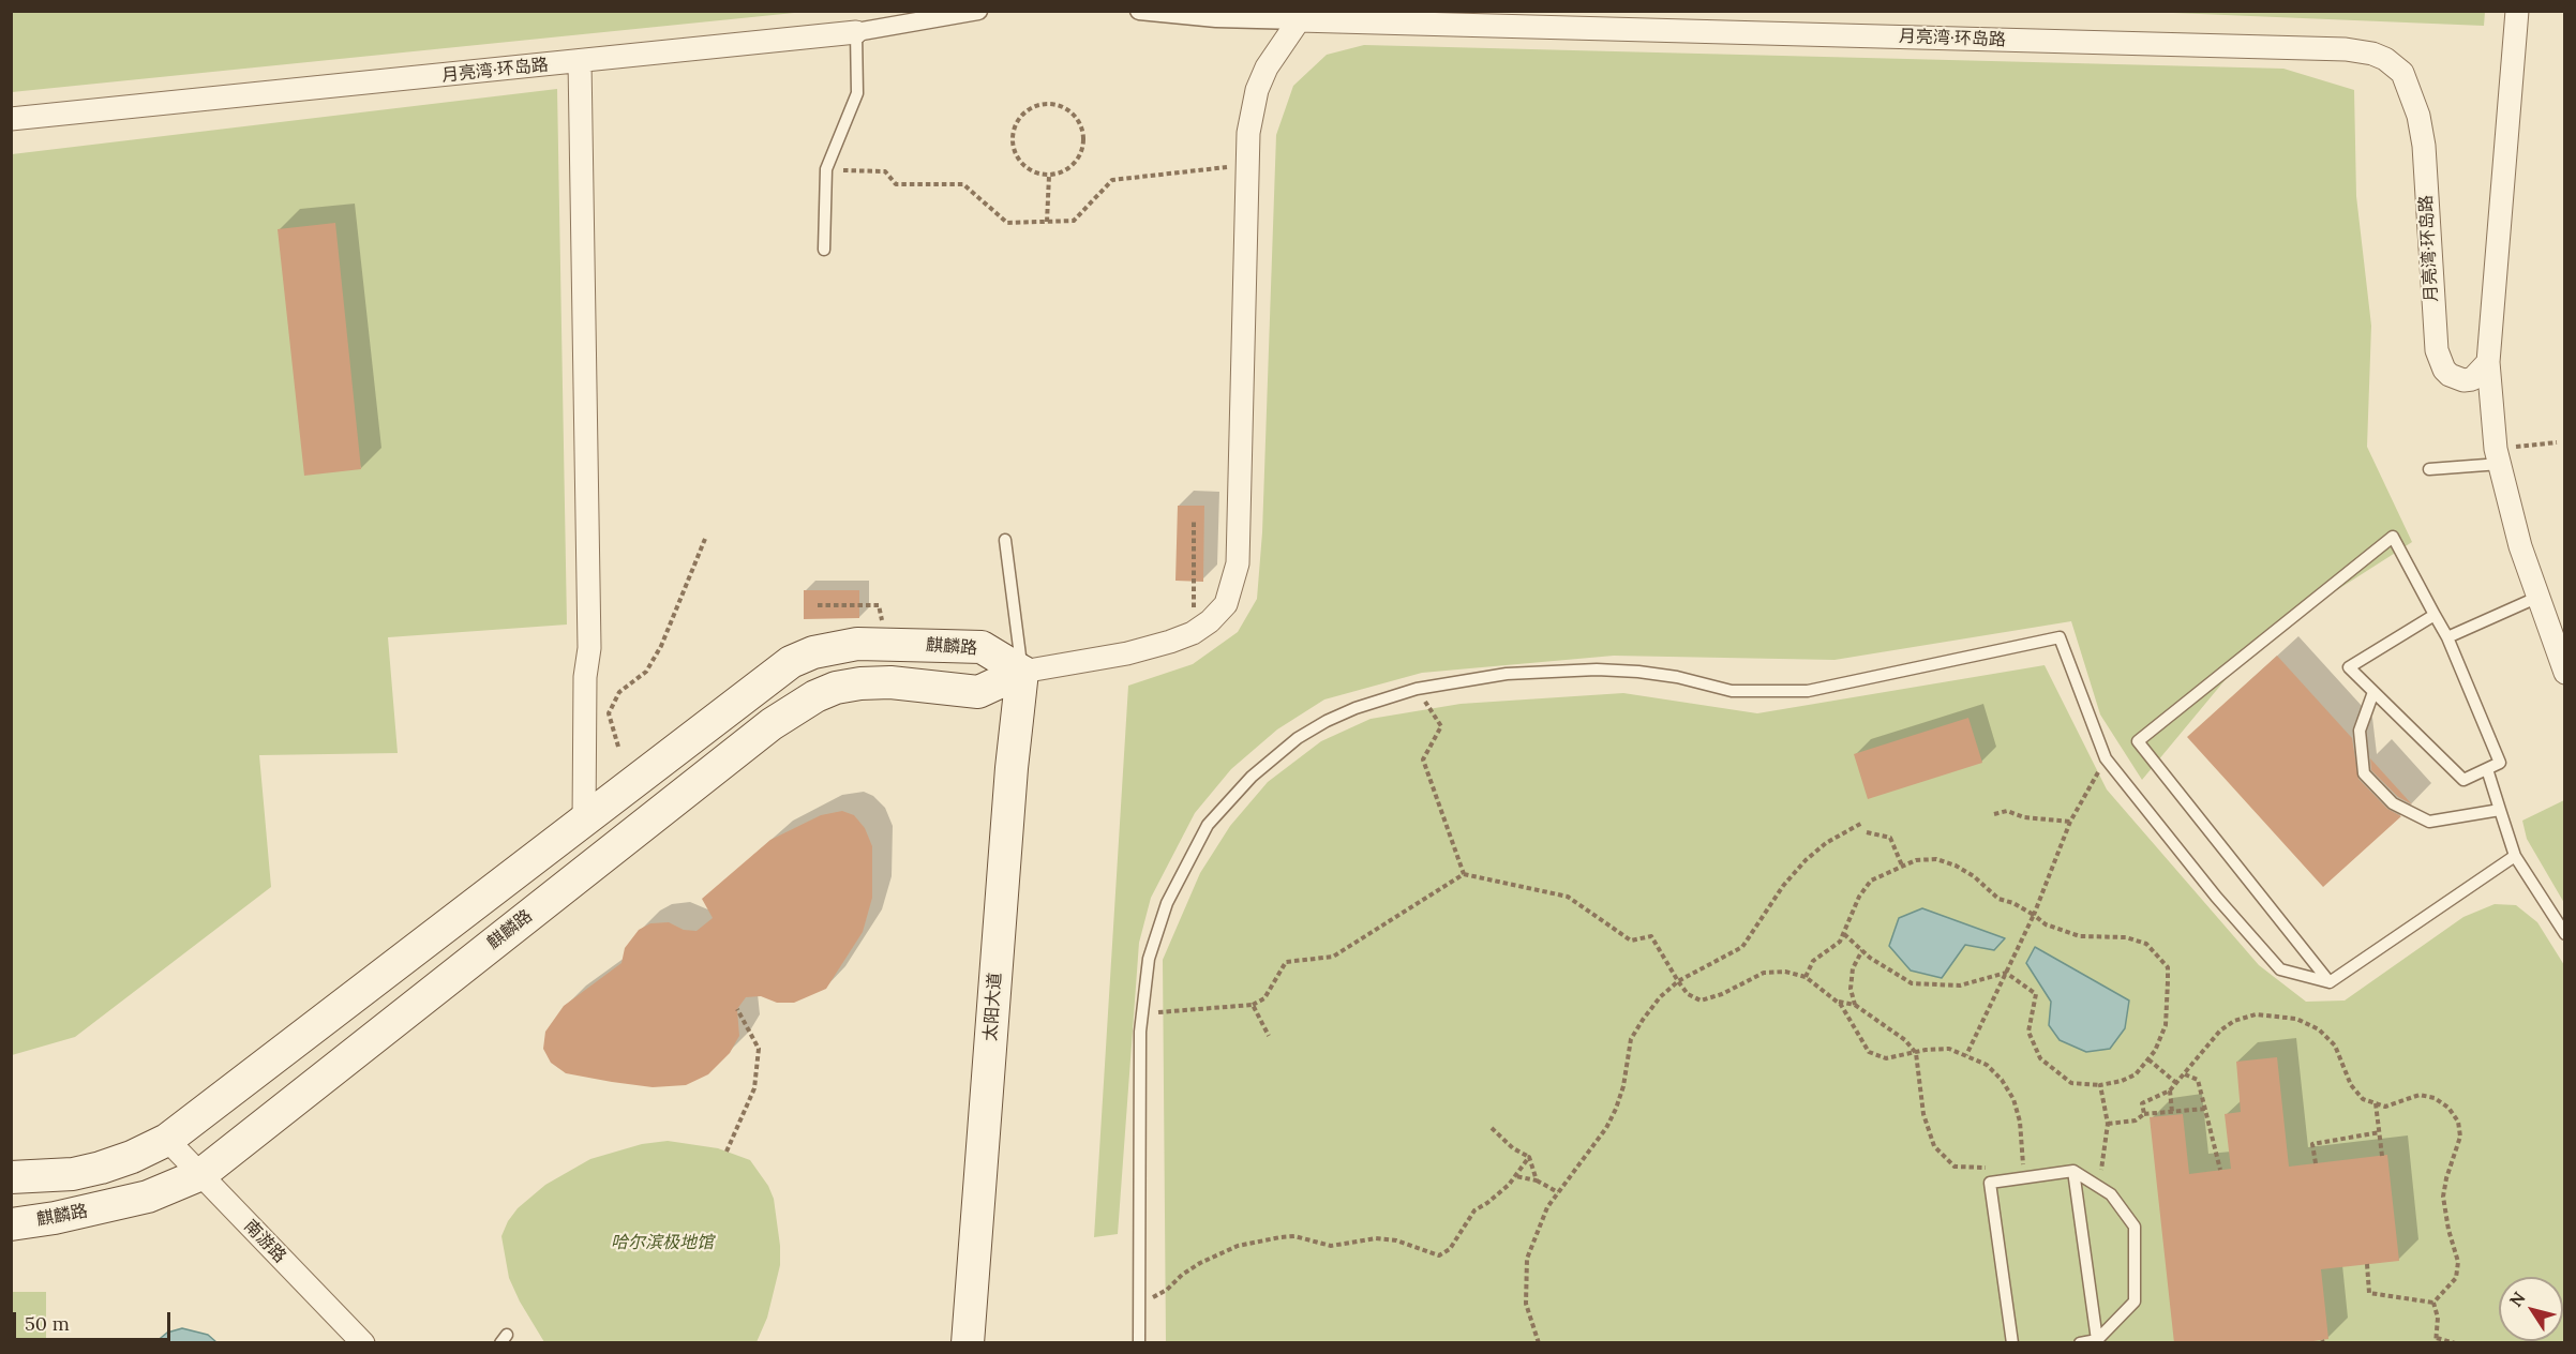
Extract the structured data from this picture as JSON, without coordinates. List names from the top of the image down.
{
  "streets": {
    "main road": ["麒麟路", "太阳大道"],
    "street": ["月亮湾·环岛路", "南游路"]
  },
  "crossings": [
    ["麒麟路", "太阳大道"],
    ["麒麟路", "南游路"]
  ],
  "parks": ["哈尔滨极地馆"],
  "scale_bar": "50 m",
  "north": "top left"
}
